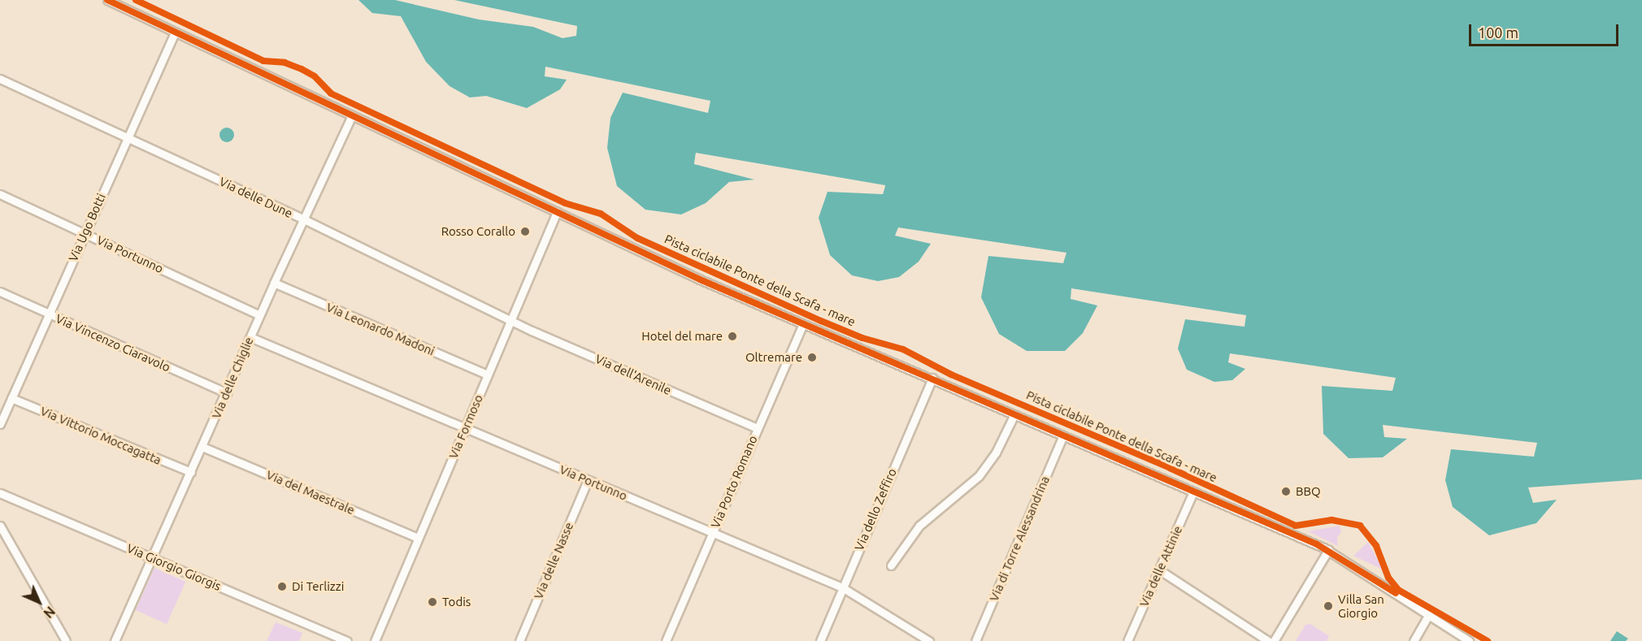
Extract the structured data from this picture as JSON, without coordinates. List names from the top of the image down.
{
  "streets": {
    "street": [
      "Via delle Dune",
      "Via Ugo Botti",
      "Via Portunno",
      "Via Leonardo Madoni",
      "Via Vincenzo Ciaravolo",
      "Via dell'Arenile",
      "Via delle Chiglie",
      "Via Formoso",
      "Via Vittorio Moccagatta",
      "Via Porto Romano",
      "Via del Maestrale",
      "Via dello Zeffiro",
      "Via di Torre Alessandrina",
      "Via delle Nasse",
      "Via delle Attinie",
      "Via Giorgio Giorgis"
    ],
    "cycle path": ["Pista ciclabile Ponte della Scafa - mare"]
  },
  "crossings": [
    ["Via delle Dune", "Via Ugo Botti"],
    ["Via delle Dune", "Via dell'Arenile"],
    ["Via delle Dune", "Via delle Chiglie"],
    ["Via delle Dune", "Via Formoso"],
    ["Via Ugo Botti", "Via Portunno"],
    ["Via Ugo Botti", "Via Vincenzo Ciaravolo"],
    ["Via Ugo Botti", "Via Vittorio Moccagatta"],
    ["Via Portunno", "Via delle Chiglie"],
    ["Via Portunno", "Via Formoso"],
    ["Via Portunno", "Via Porto Romano"],
    ["Via Portunno", "Via dello Zeffiro"],
    ["Via Portunno", "Via delle Nasse"],
    ["Via Leonardo Madoni", "Via delle Chiglie"],
    ["Via Leonardo Madoni", "Via Formoso"],
    ["Via Vincenzo Ciaravolo", "Via delle Chiglie"],
    ["Via dell'Arenile", "Via Formoso"],
    ["Via dell'Arenile", "Via Porto Romano"],
    ["Via delle Chiglie", "Via Vittorio Moccagatta"],
    ["Via delle Chiglie", "Via del Maestrale"],
    ["Via delle Chiglie", "Via Giorgio Giorgis"],
    ["Via Formoso", "Via del Maestrale"]
  ],
  "places": [
    "Rosso Corallo",
    "Hotel del mare",
    "Oltremare",
    "BBQ",
    "Di Terlizzi",
    "Todis",
    "Villa San Giorgio"
  ],
  "scale_bar": "100 m",
  "north": "bottom right"
}
